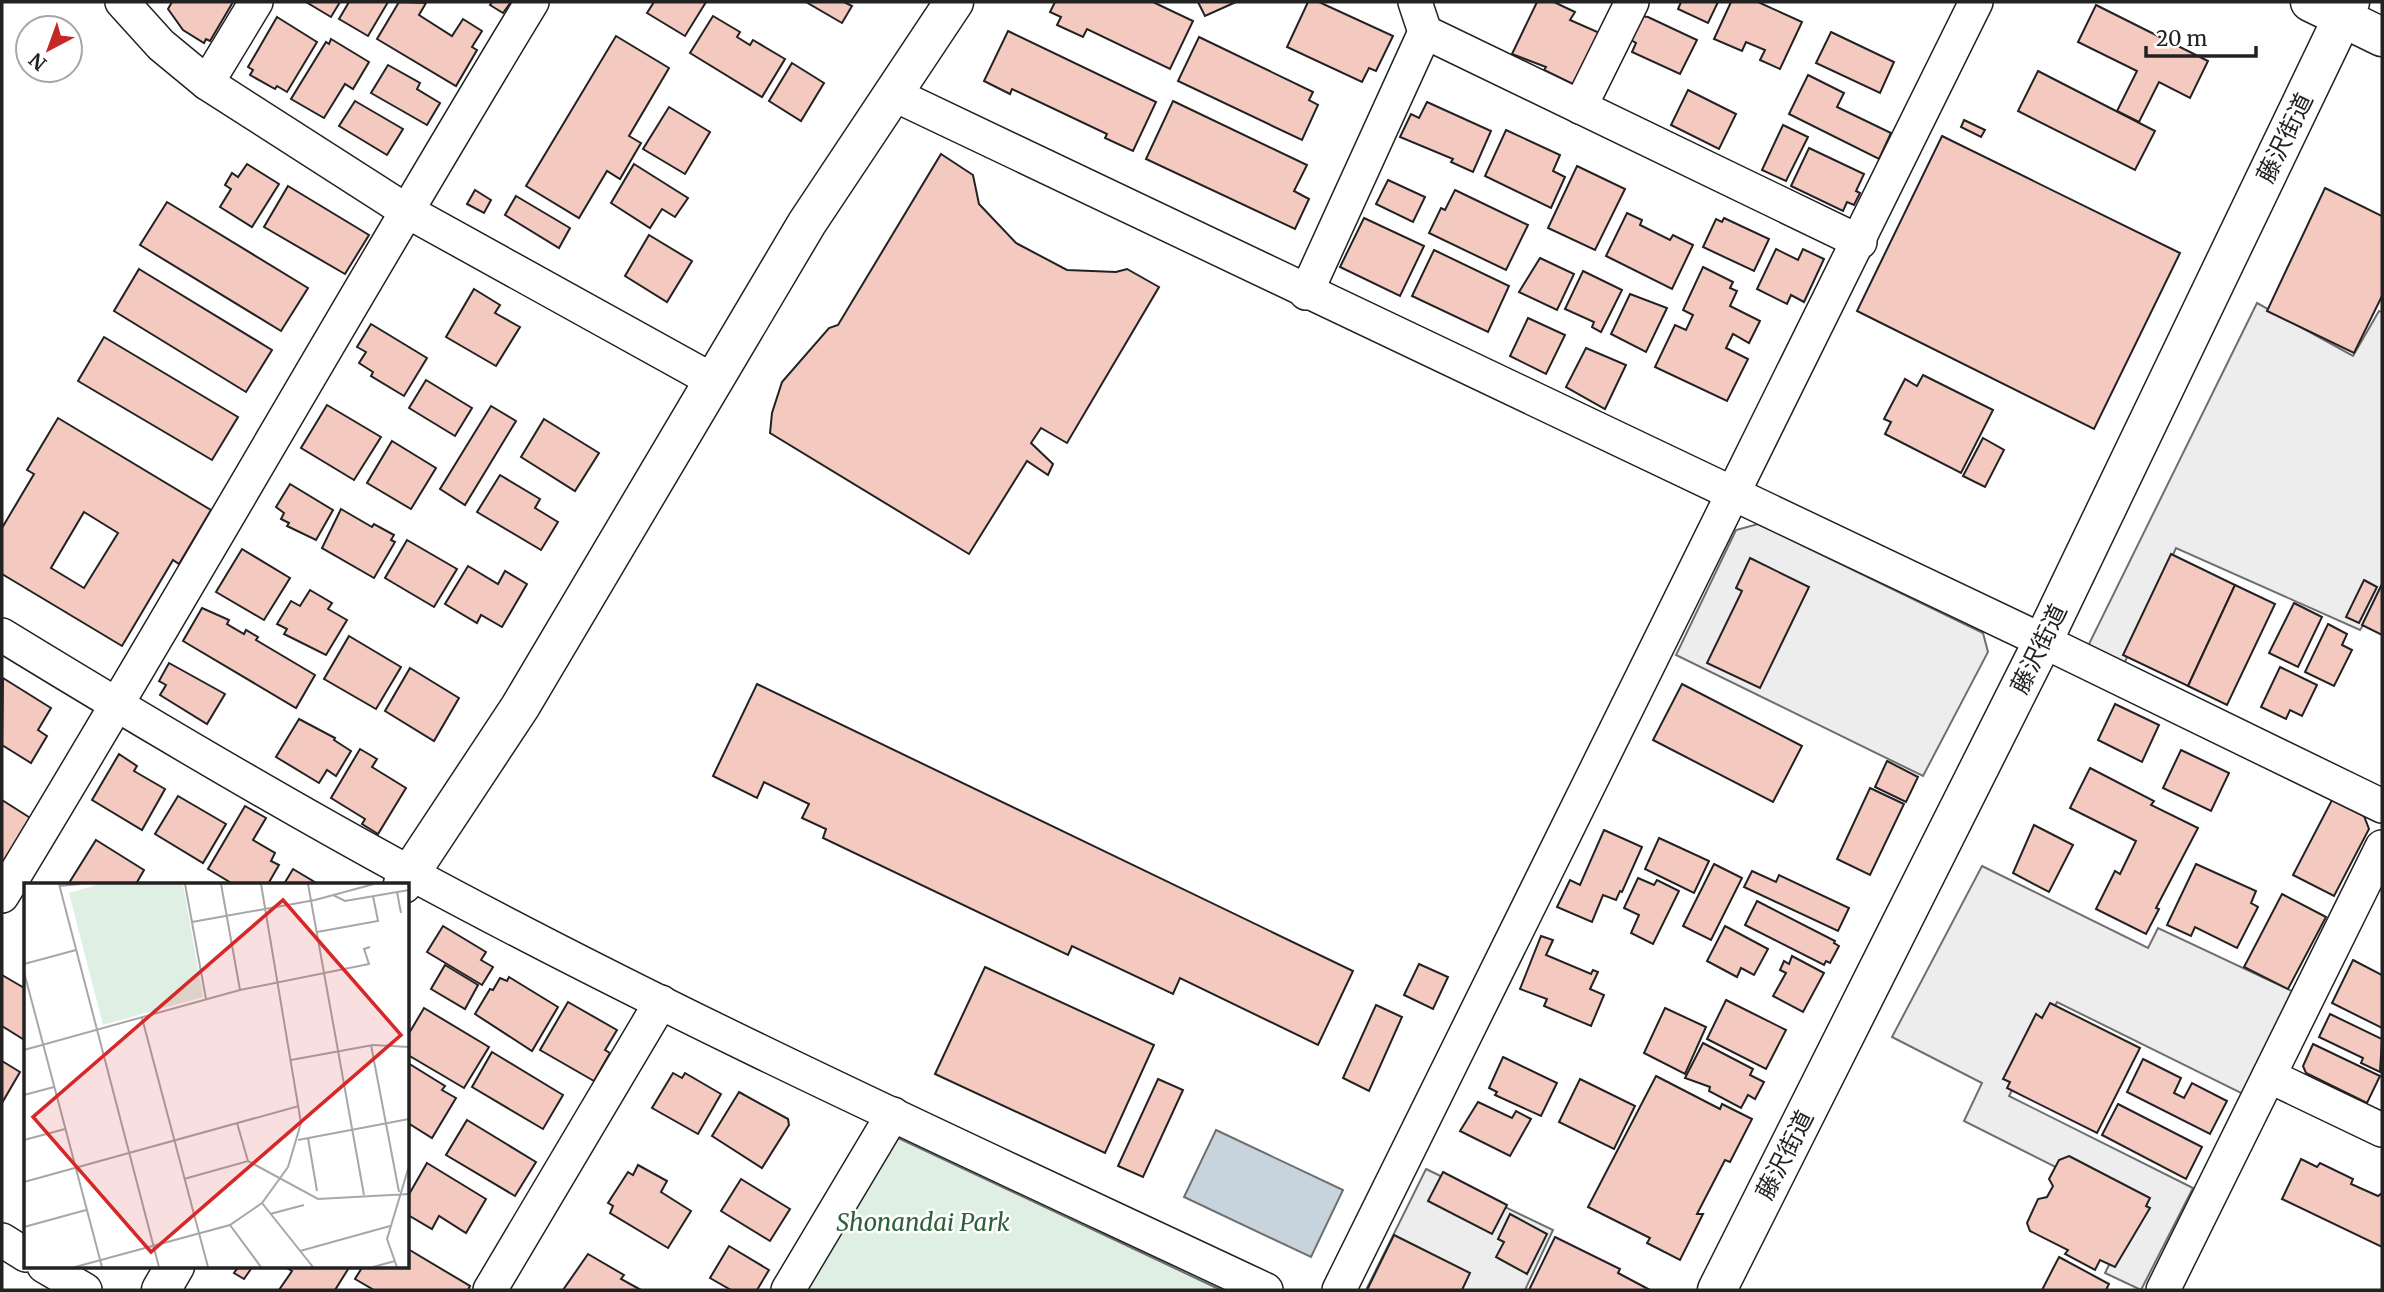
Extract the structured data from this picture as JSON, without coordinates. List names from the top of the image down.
{
  "streets": {
    "main road": ["藤沢街道"]
  },
  "parks": ["Shonandai Park"],
  "scale_bar": "20 m",
  "north": "bottom left"
}
